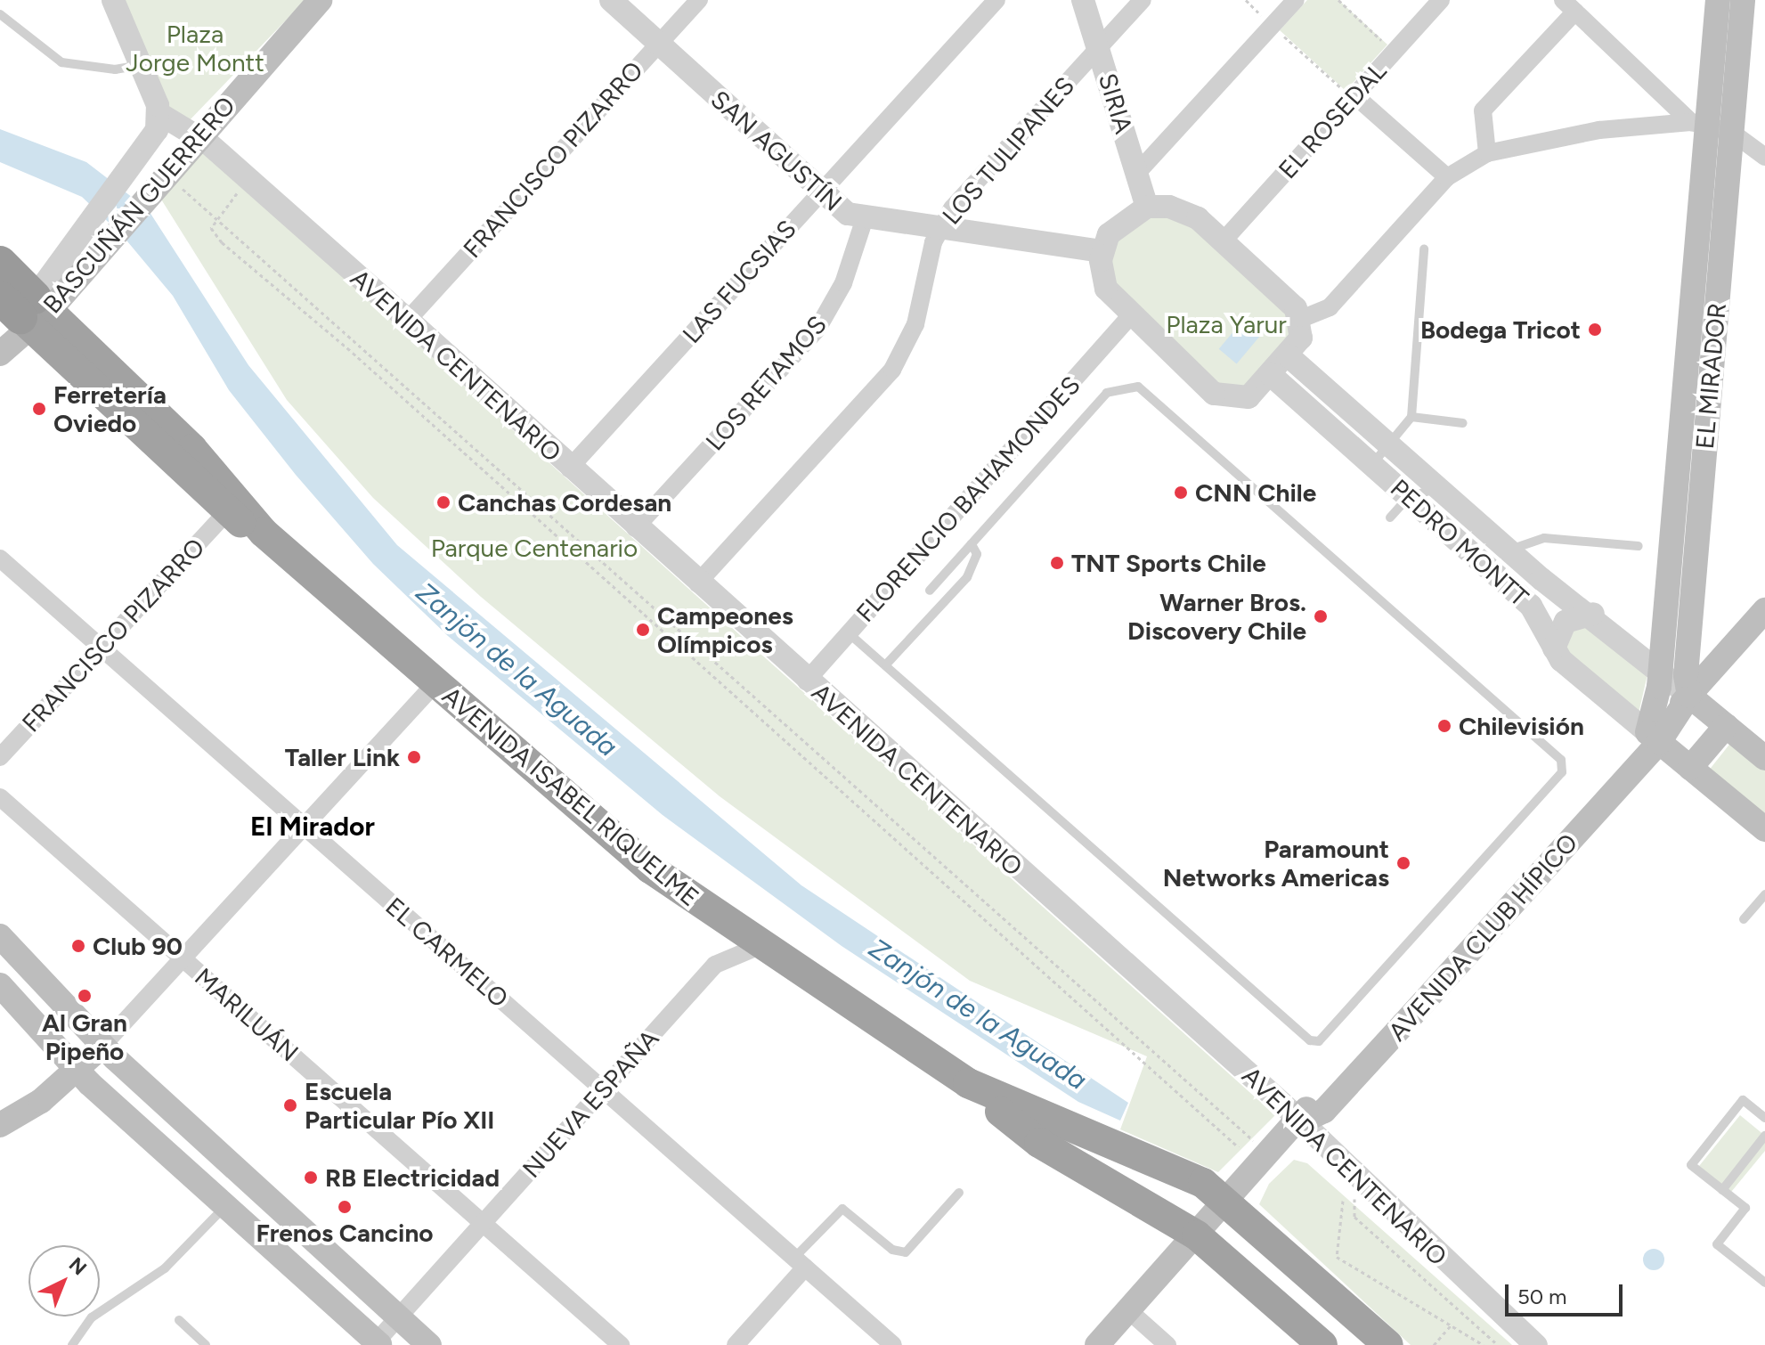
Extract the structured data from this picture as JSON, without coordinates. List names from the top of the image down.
{
  "streets": {
    "highway": ["AVENIDA ISABEL RIQUELME"],
    "main road": [
      "BASCUÑÁN GUERRERO",
      "EL MIRADOR",
      "PEDRO MONTT",
      "AVENIDA CLUB HÍPICO"
    ],
    "street": [
      "SIRIA",
      "EL ROSEDAL",
      "SAN AGUSTÍN",
      "LOS TULIPANES",
      "FRANCISCO PIZARRO",
      "LAS FUCSIAS",
      "AVENIDA CENTENARIO",
      "LOS RETAMOS",
      "FLORENCIO BAHAMONDES",
      "EL CARMELO",
      "MARILUÁN",
      "NUEVA ESPAÑA"
    ]
  },
  "crossings": [
    ["SIRIA", "LOS TULIPANES"],
    ["SAN AGUSTÍN", "LOS TULIPANES"],
    ["SAN AGUSTÍN", "FRANCISCO PIZARRO"],
    ["SAN AGUSTÍN", "LAS FUCSIAS"],
    ["SAN AGUSTÍN", "LOS RETAMOS"],
    ["LOS TULIPANES", "AVENIDA CENTENARIO"],
    ["FRANCISCO PIZARRO", "AVENIDA CENTENARIO"],
    ["FRANCISCO PIZARRO", "AVENIDA ISABEL RIQUELME"],
    ["FRANCISCO PIZARRO", "EL CARMELO"],
    ["BASCUÑÁN GUERRERO", "AVENIDA CENTENARIO"],
    ["BASCUÑÁN GUERRERO", "AVENIDA ISABEL RIQUELME"],
    ["LAS FUCSIAS", "AVENIDA CENTENARIO"],
    ["AVENIDA CENTENARIO", "LOS RETAMOS"],
    ["AVENIDA CENTENARIO", "FLORENCIO BAHAMONDES"],
    ["AVENIDA CENTENARIO", "AVENIDA CLUB HÍPICO"],
    ["EL MIRADOR", "PEDRO MONTT"],
    ["EL MIRADOR", "AVENIDA CLUB HÍPICO"],
    ["PEDRO MONTT", "AVENIDA CLUB HÍPICO"],
    ["AVENIDA ISABEL RIQUELME", "AVENIDA CLUB HÍPICO"],
    ["AVENIDA ISABEL RIQUELME", "NUEVA ESPAÑA"],
    ["EL CARMELO", "NUEVA ESPAÑA"],
    ["MARILUÁN", "NUEVA ESPAÑA"]
  ],
  "districts": ["El Mirador"],
  "water": ["Zanjón de la Aguada"],
  "parks": ["Plaza Jorge Montt", "Plaza Yarur", "Parque Centenario"],
  "places": [
    "Bodega Tricot",
    "Ferretería Oviedo",
    "CNN Chile",
    "Canchas Cordesan",
    "TNT Sports Chile",
    "Warner Bros. Discovery Chile",
    "Campeones Olímpicos",
    "Chilevisión",
    "Taller Link",
    "Paramount Networks Americas",
    "Club 90",
    "Al Gran Pipeño",
    "Escuela Particular Pío XII",
    "RB Electricidad",
    "Frenos Cancino"
  ],
  "scale_bar": "50 m",
  "north": "top right"
}
